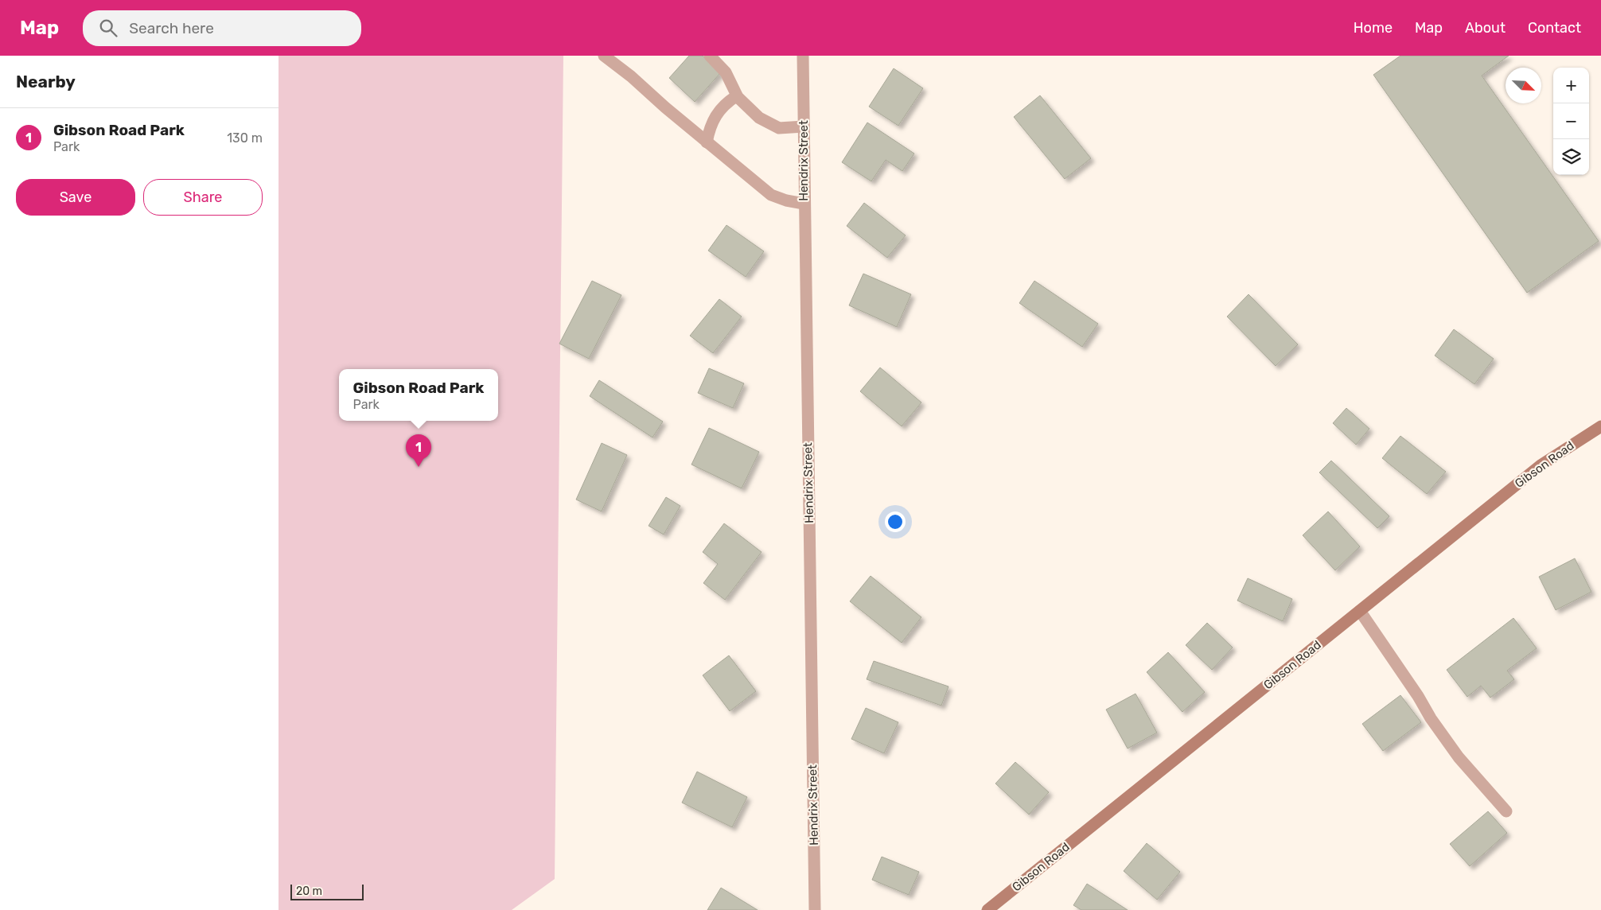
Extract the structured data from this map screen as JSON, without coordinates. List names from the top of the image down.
{
  "streets": {
    "street": ["Hendrix Street", "Gibson Road"]
  },
  "scale_bar": "20 m",
  "north": "bottom right",
  "page": {
    "header": "Map",
    "search": "Search here",
    "nav": [
      "Home",
      "Map",
      "About",
      "Contact"
    ],
    "heading": "Nearby",
    "map_buttons": ["+", "−"],
    "list": [
      {
        "mark": "1",
        "name": "Gibson Road Park",
        "note": "Park",
        "value": "130 m"
      }
    ],
    "buttons": ["Save", "Share"],
    "popup": ["Gibson Road Park", "Park"],
    "pins": "1",
    "scale": "20 m"
  }
}
